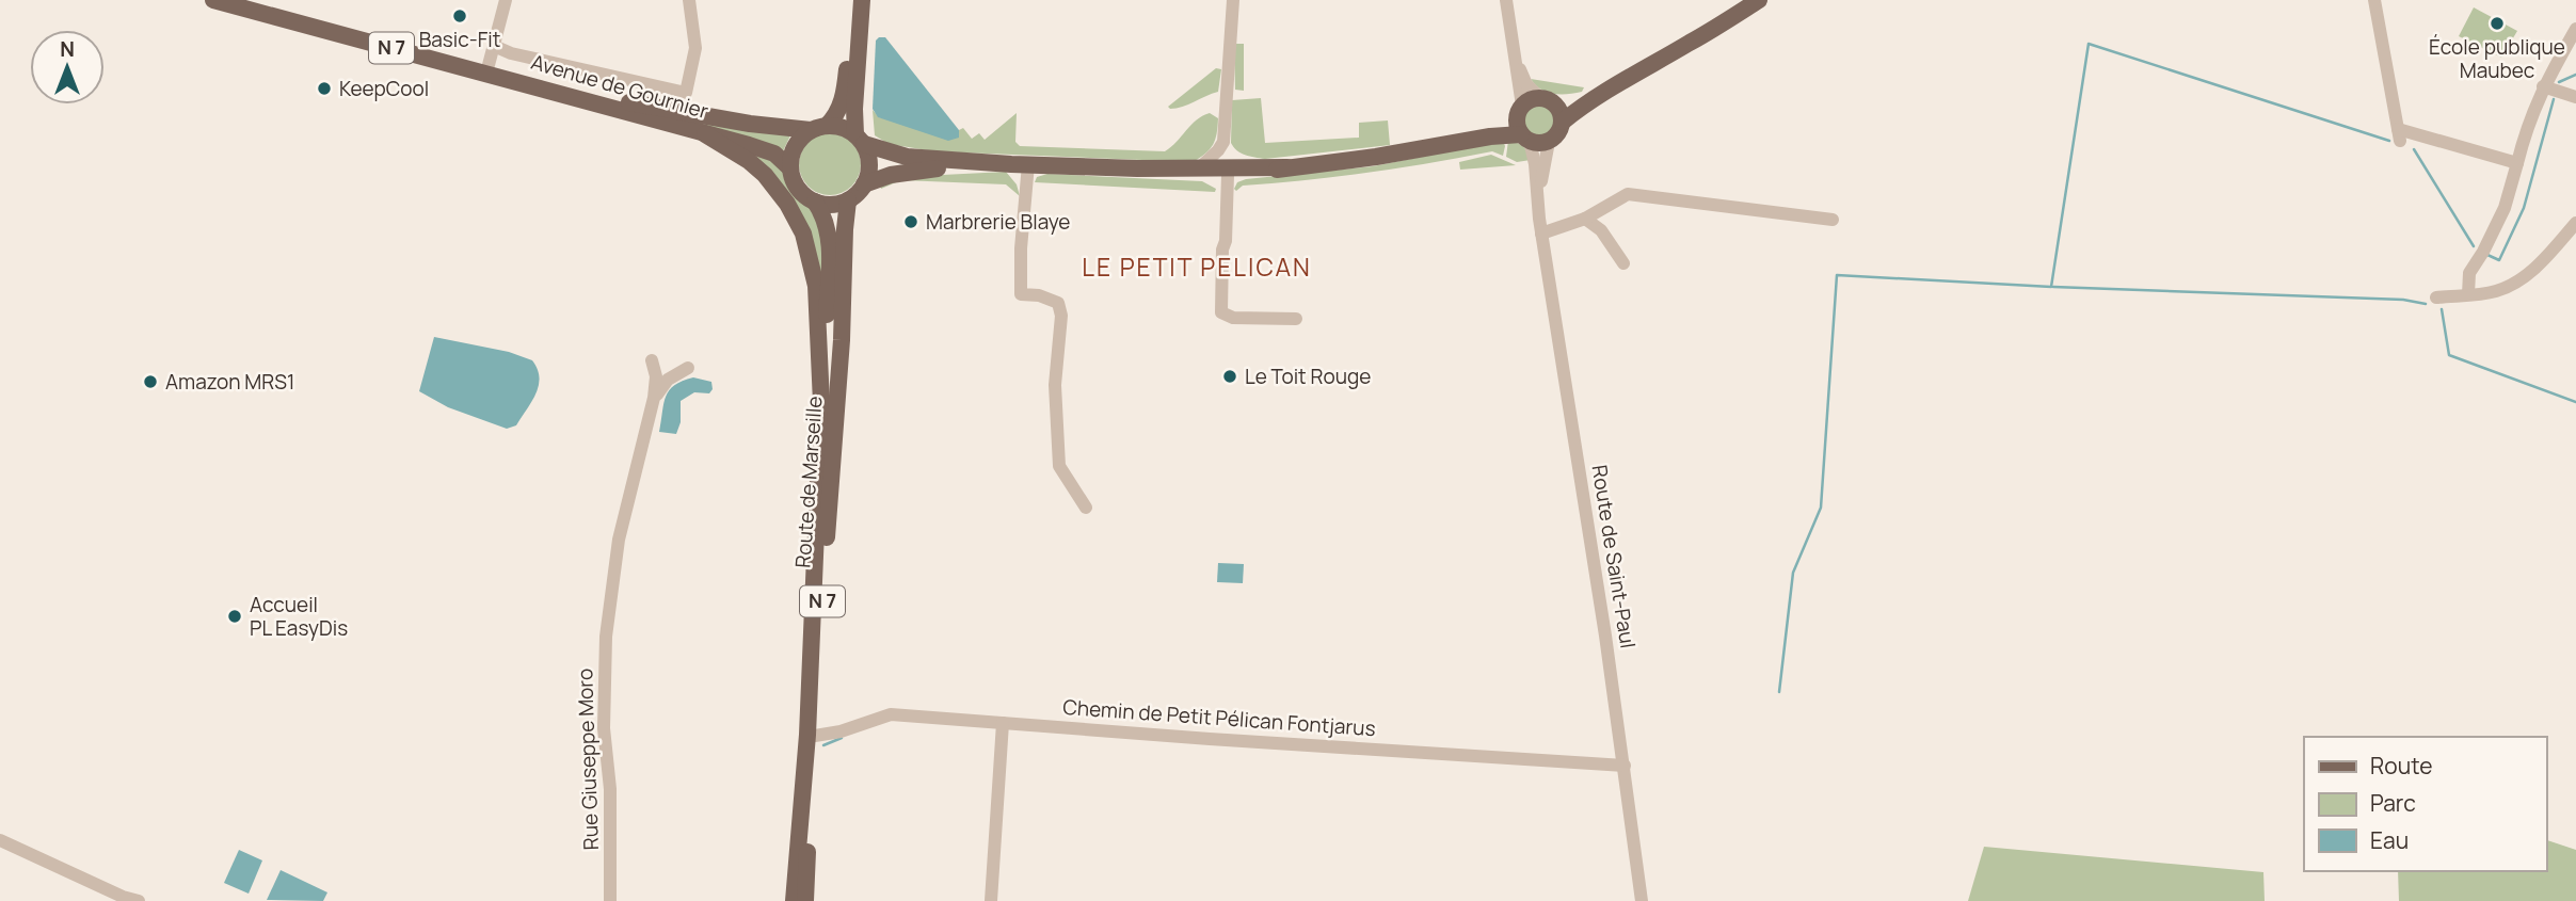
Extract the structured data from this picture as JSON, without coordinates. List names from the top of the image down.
{
  "streets": {
    "main road": ["N 7", "Avenue de Gournier", "Route de Marseille"],
    "street": ["Route de Saint-Paul", "Chemin de Petit Pélican Fontjarus", "Rue Giuseppe Moro"]
  },
  "crossings": [
    ["N 7", "Avenue de Gournier"],
    ["N 7", "Route de Marseille"],
    ["Avenue de Gournier", "Route de Marseille"],
    ["Route de Marseille", "Chemin de Petit Pélican Fontjarus"],
    ["Route de Saint-Paul", "Chemin de Petit Pélican Fontjarus"]
  ],
  "districts": ["LE PETIT PELICAN"],
  "places": [
    "Basic-Fit",
    "École publique Maubec",
    "KeepCool",
    "Marbrerie Blaye",
    "Le Toit Rouge",
    "Amazon MRS1",
    "Accueil PL EasyDis"
  ],
  "legend": ["Route", "Parc", "Eau"],
  "north": "top"
}
